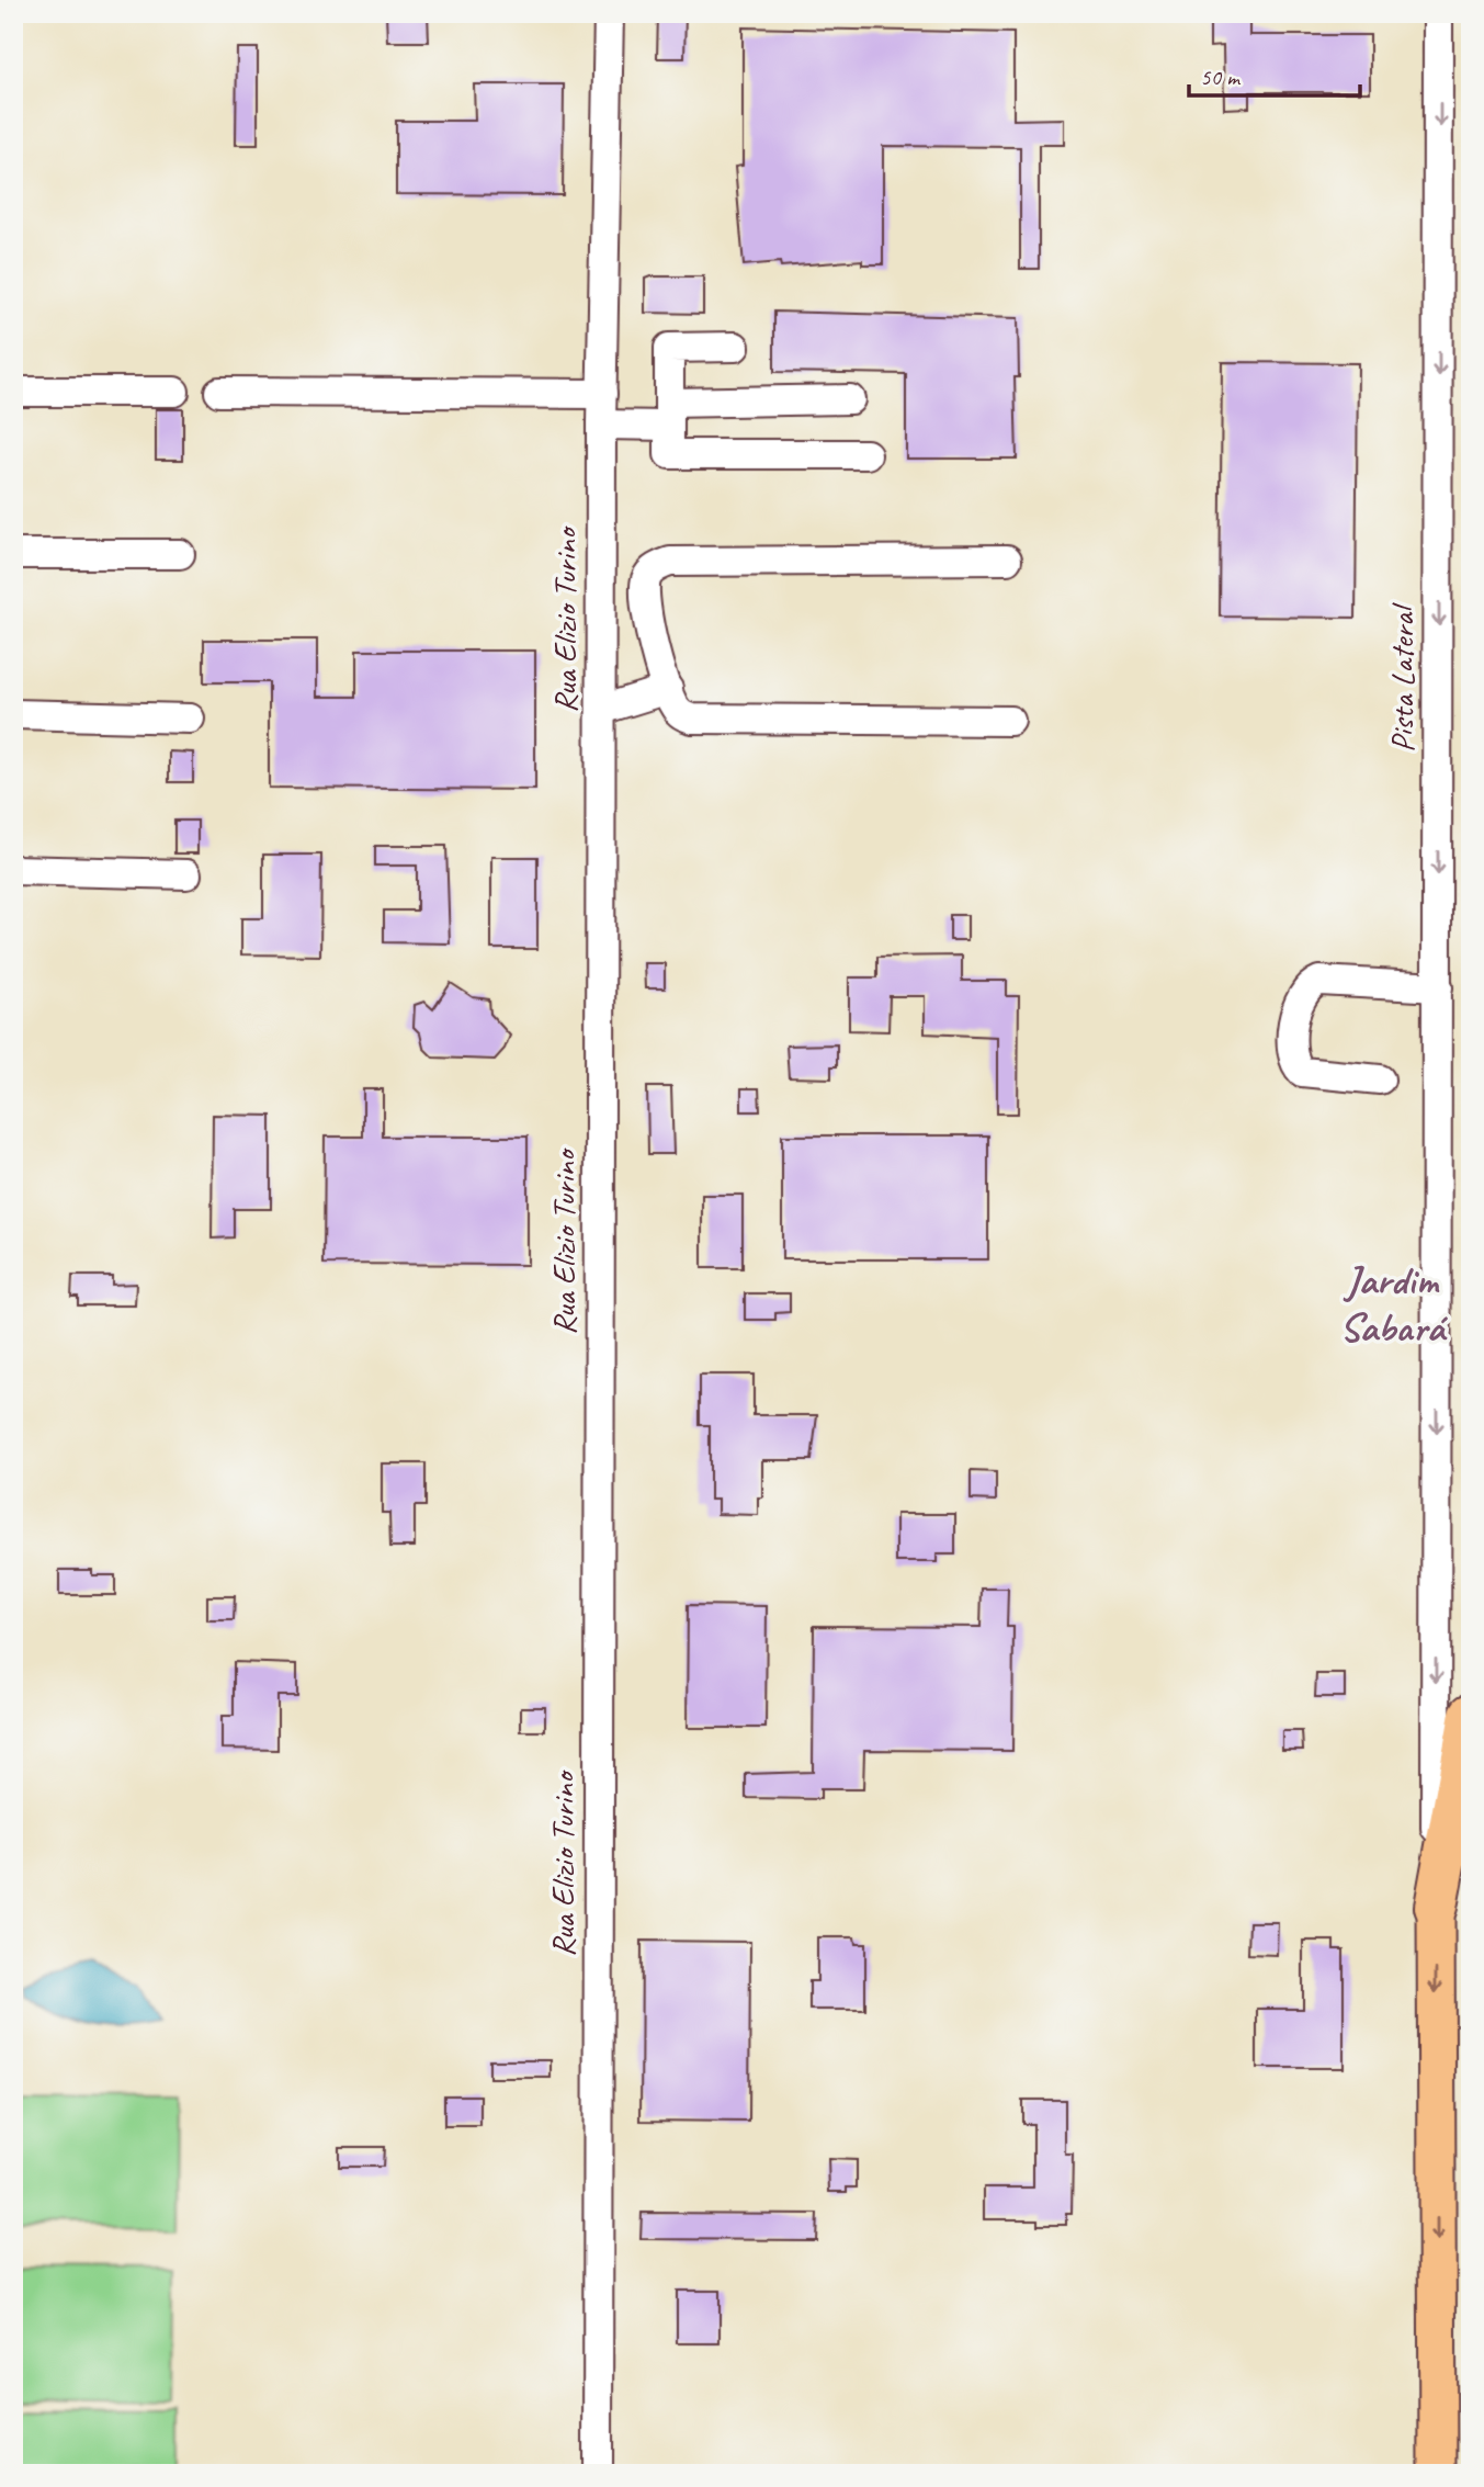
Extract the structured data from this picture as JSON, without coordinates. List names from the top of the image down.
{
  "streets": {
    "street": ["Rua Elizio Turino", "Pista Lateral"]
  },
  "one_way": ["Pista Lateral"],
  "districts": ["Jardim Sabará"],
  "scale_bar": "50 m"
}
